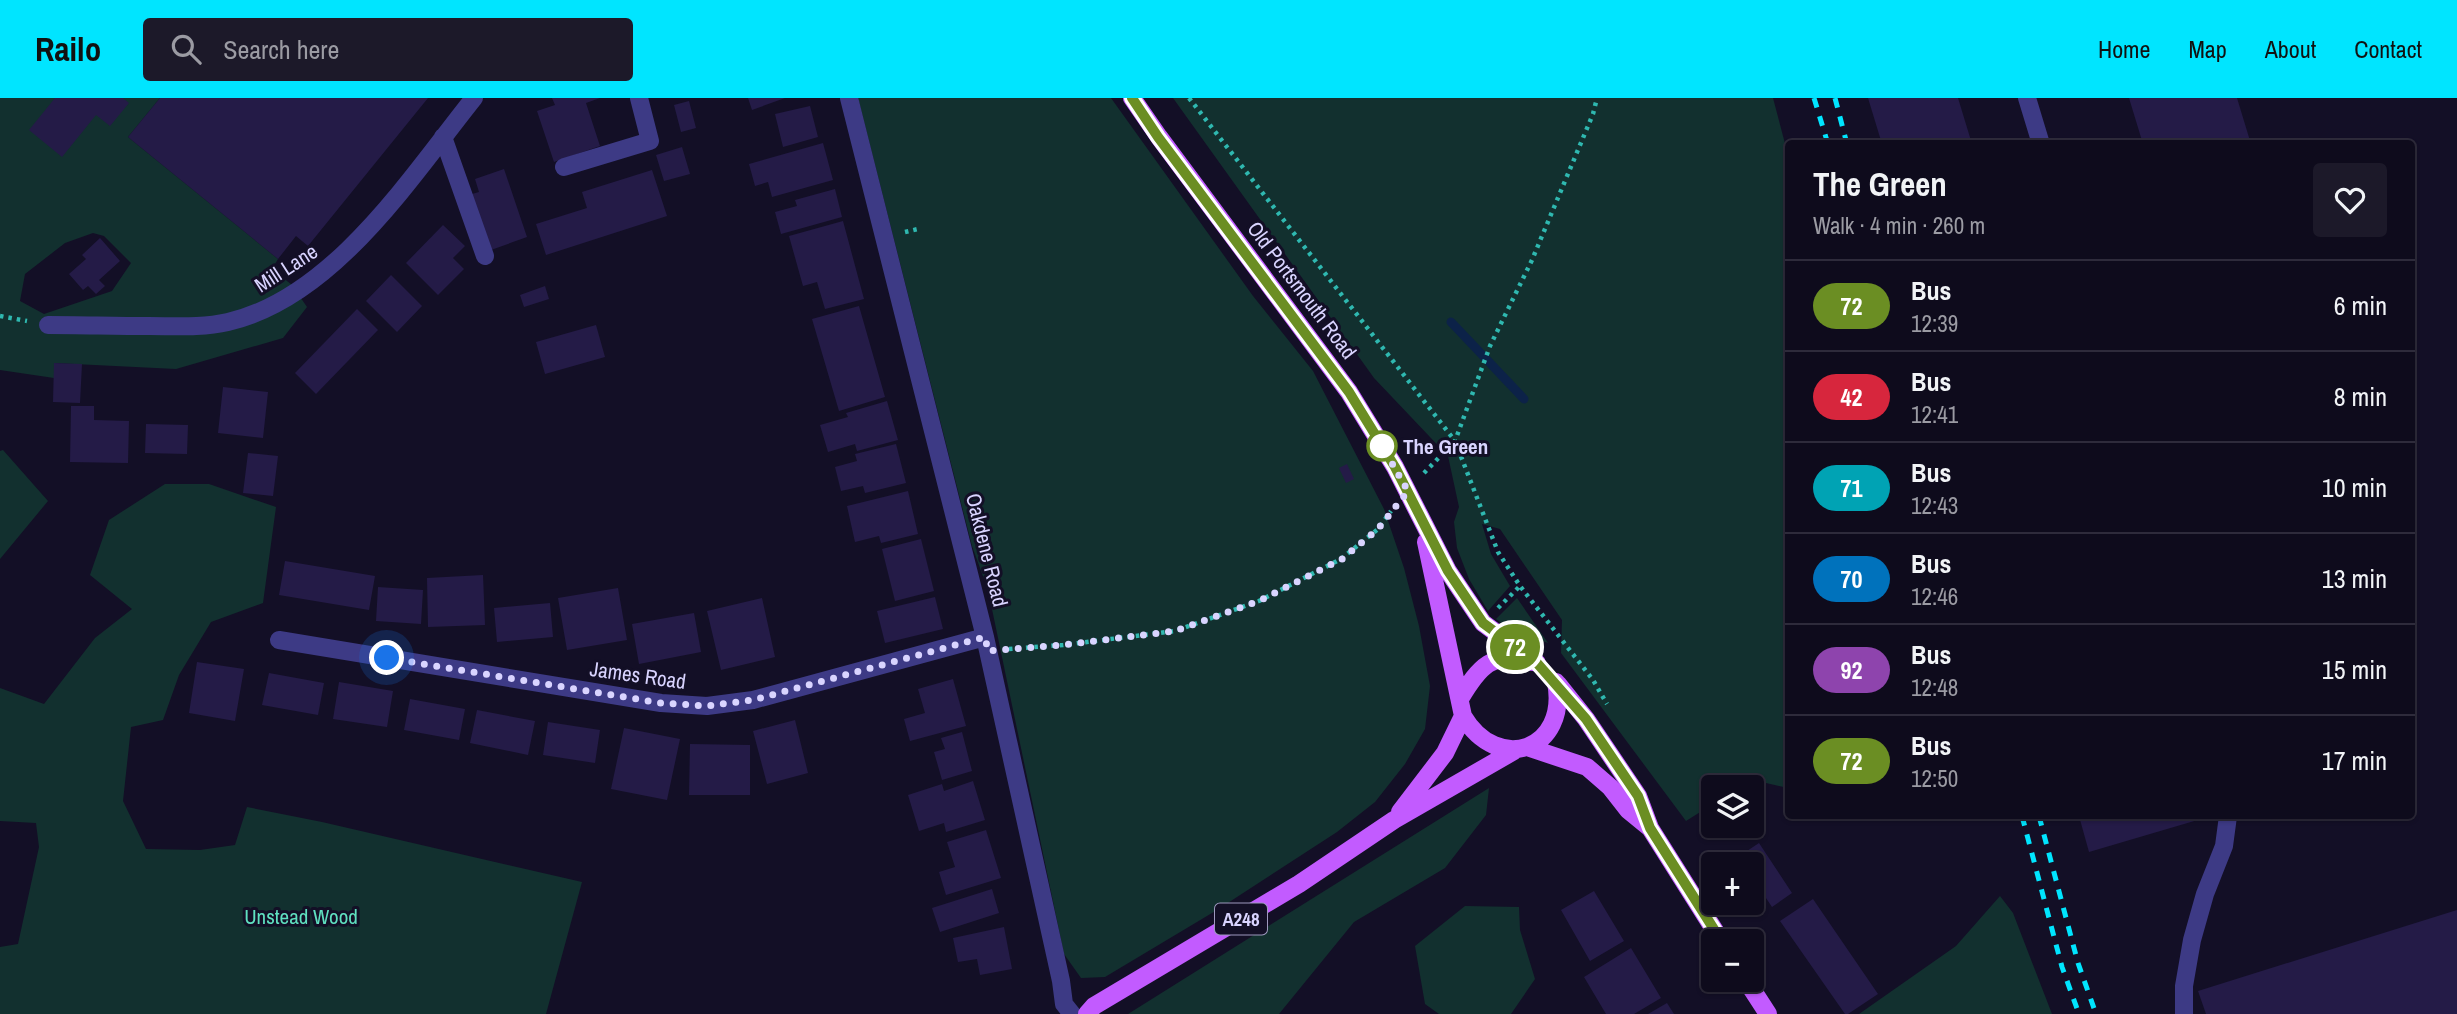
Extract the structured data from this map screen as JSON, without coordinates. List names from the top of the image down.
{
  "streets": {
    "main road": ["Old Portsmouth Road", "A248"],
    "street": ["Mill Lane", "Oakdene Road", "James Road"]
  },
  "crossings": [
    ["Old Portsmouth Road", "A248"],
    ["Oakdene Road", "James Road"]
  ],
  "parks": ["Unstead Wood"],
  "places": ["The Green"],
  "lines": ["bus line 72"],
  "page": {
    "header": "Railo",
    "search": "Search here",
    "nav": [
      "Home",
      "Map",
      "About",
      "Contact"
    ],
    "on_map": "72",
    "heading": ["The Green", "Walk · 4 min · 260 m"],
    "list": [
      {
        "mark": "72",
        "name": "Bus",
        "note": "12:39",
        "value": "6 min"
      },
      {
        "mark": "42",
        "name": "Bus",
        "note": "12:41",
        "value": "8 min"
      },
      {
        "mark": "71",
        "name": "Bus",
        "note": "12:43",
        "value": "10 min"
      },
      {
        "mark": "70",
        "name": "Bus",
        "note": "12:46",
        "value": "13 min"
      },
      {
        "mark": "92",
        "name": "Bus",
        "note": "12:48",
        "value": "15 min"
      },
      {
        "mark": "72",
        "name": "Bus",
        "note": "12:50",
        "value": "17 min"
      }
    ],
    "map_buttons": ["+", "−"]
  }
}
